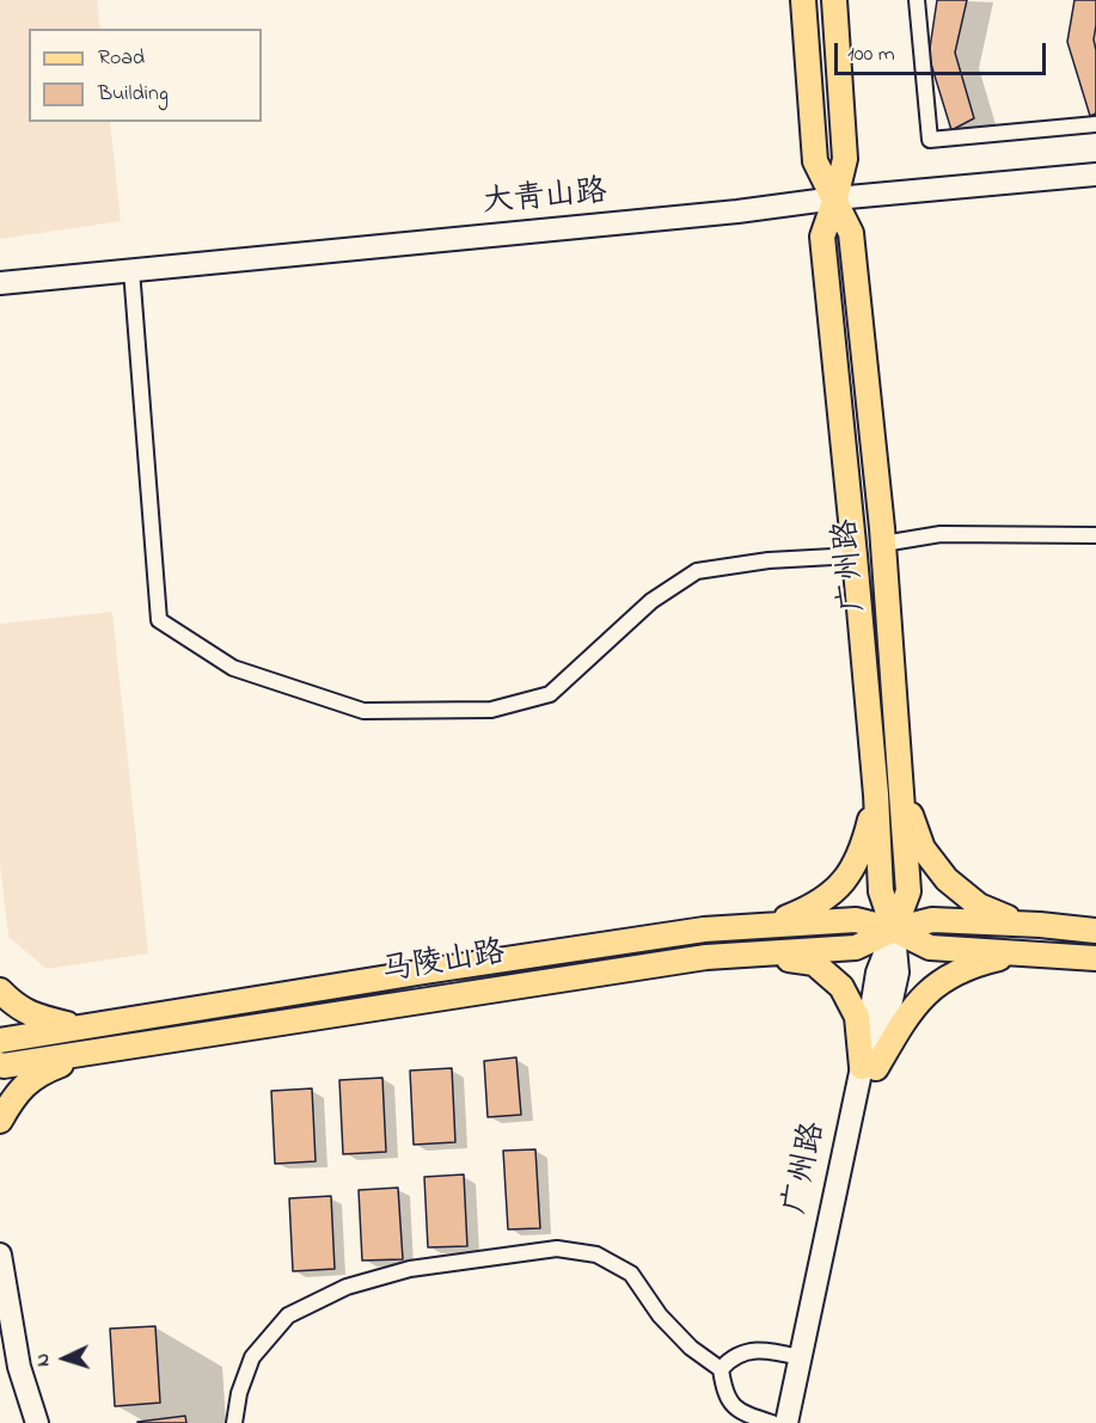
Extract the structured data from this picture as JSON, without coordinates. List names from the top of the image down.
{
  "streets": {
    "main road": ["广州路", "马陵山路"],
    "street": ["大青山路"]
  },
  "crossings": [
    ["大青山路", "广州路"],
    ["广州路", "马陵山路"]
  ],
  "legend": ["Road", "Building"],
  "scale_bar": "100 m",
  "north": "left"
}
